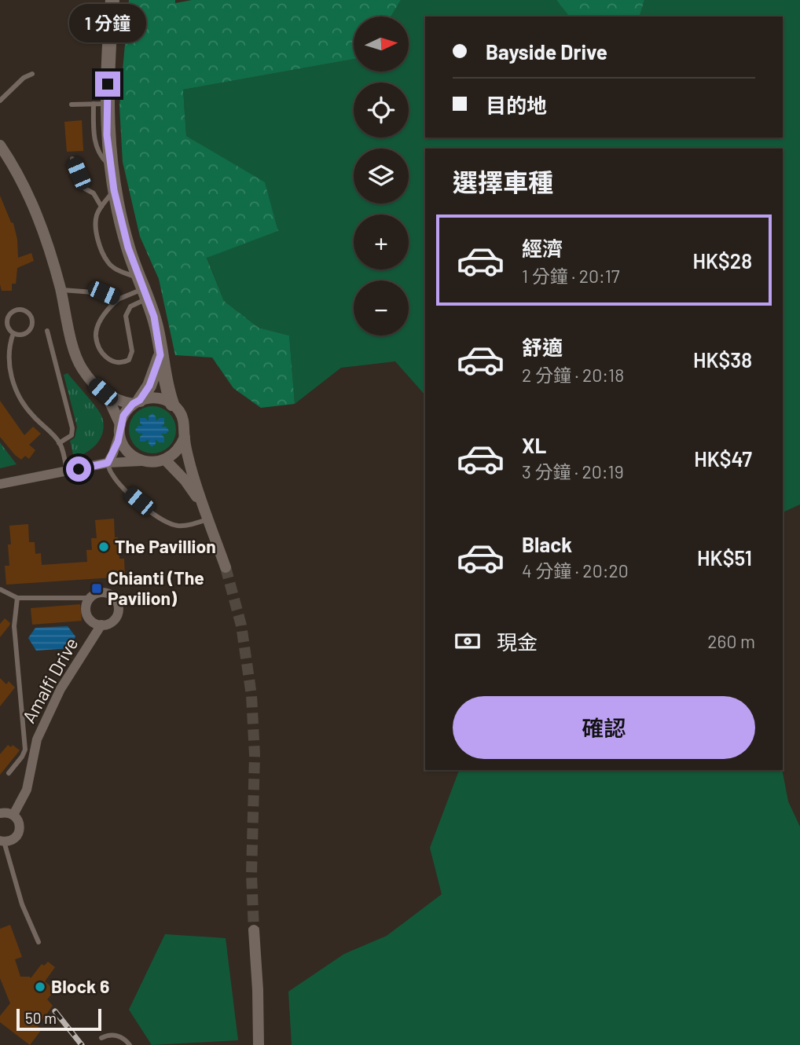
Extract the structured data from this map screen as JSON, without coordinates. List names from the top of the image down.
{
  "streets": {
    "street": ["Amalfi Drive"]
  },
  "places": {
    "other": ["The Pavillion", "Block 6"],
    "transit": ["Chianti (The Pavilion)"]
  },
  "scale_bar": "50 m",
  "north": "right",
  "page": {
    "bubble": "1 分鐘",
    "map_buttons": ["+", "−"],
    "banner": ["Bayside Drive", "目的地"],
    "heading": "選擇車種",
    "list": [
      {
        "name": "經濟",
        "note": "1 分鐘 · 20:17",
        "value": "HK$28"
      },
      {
        "name": "舒適",
        "note": "2 分鐘 · 20:18",
        "value": "HK$38"
      },
      {
        "name": "XL",
        "note": "3 分鐘 · 20:19",
        "value": "HK$47"
      },
      {
        "name": "Black",
        "note": "4 分鐘 · 20:20",
        "value": "HK$51"
      }
    ],
    "pay": ["現金", "260 m"],
    "buttons": "確認",
    "scale": "50 m"
  }
}
